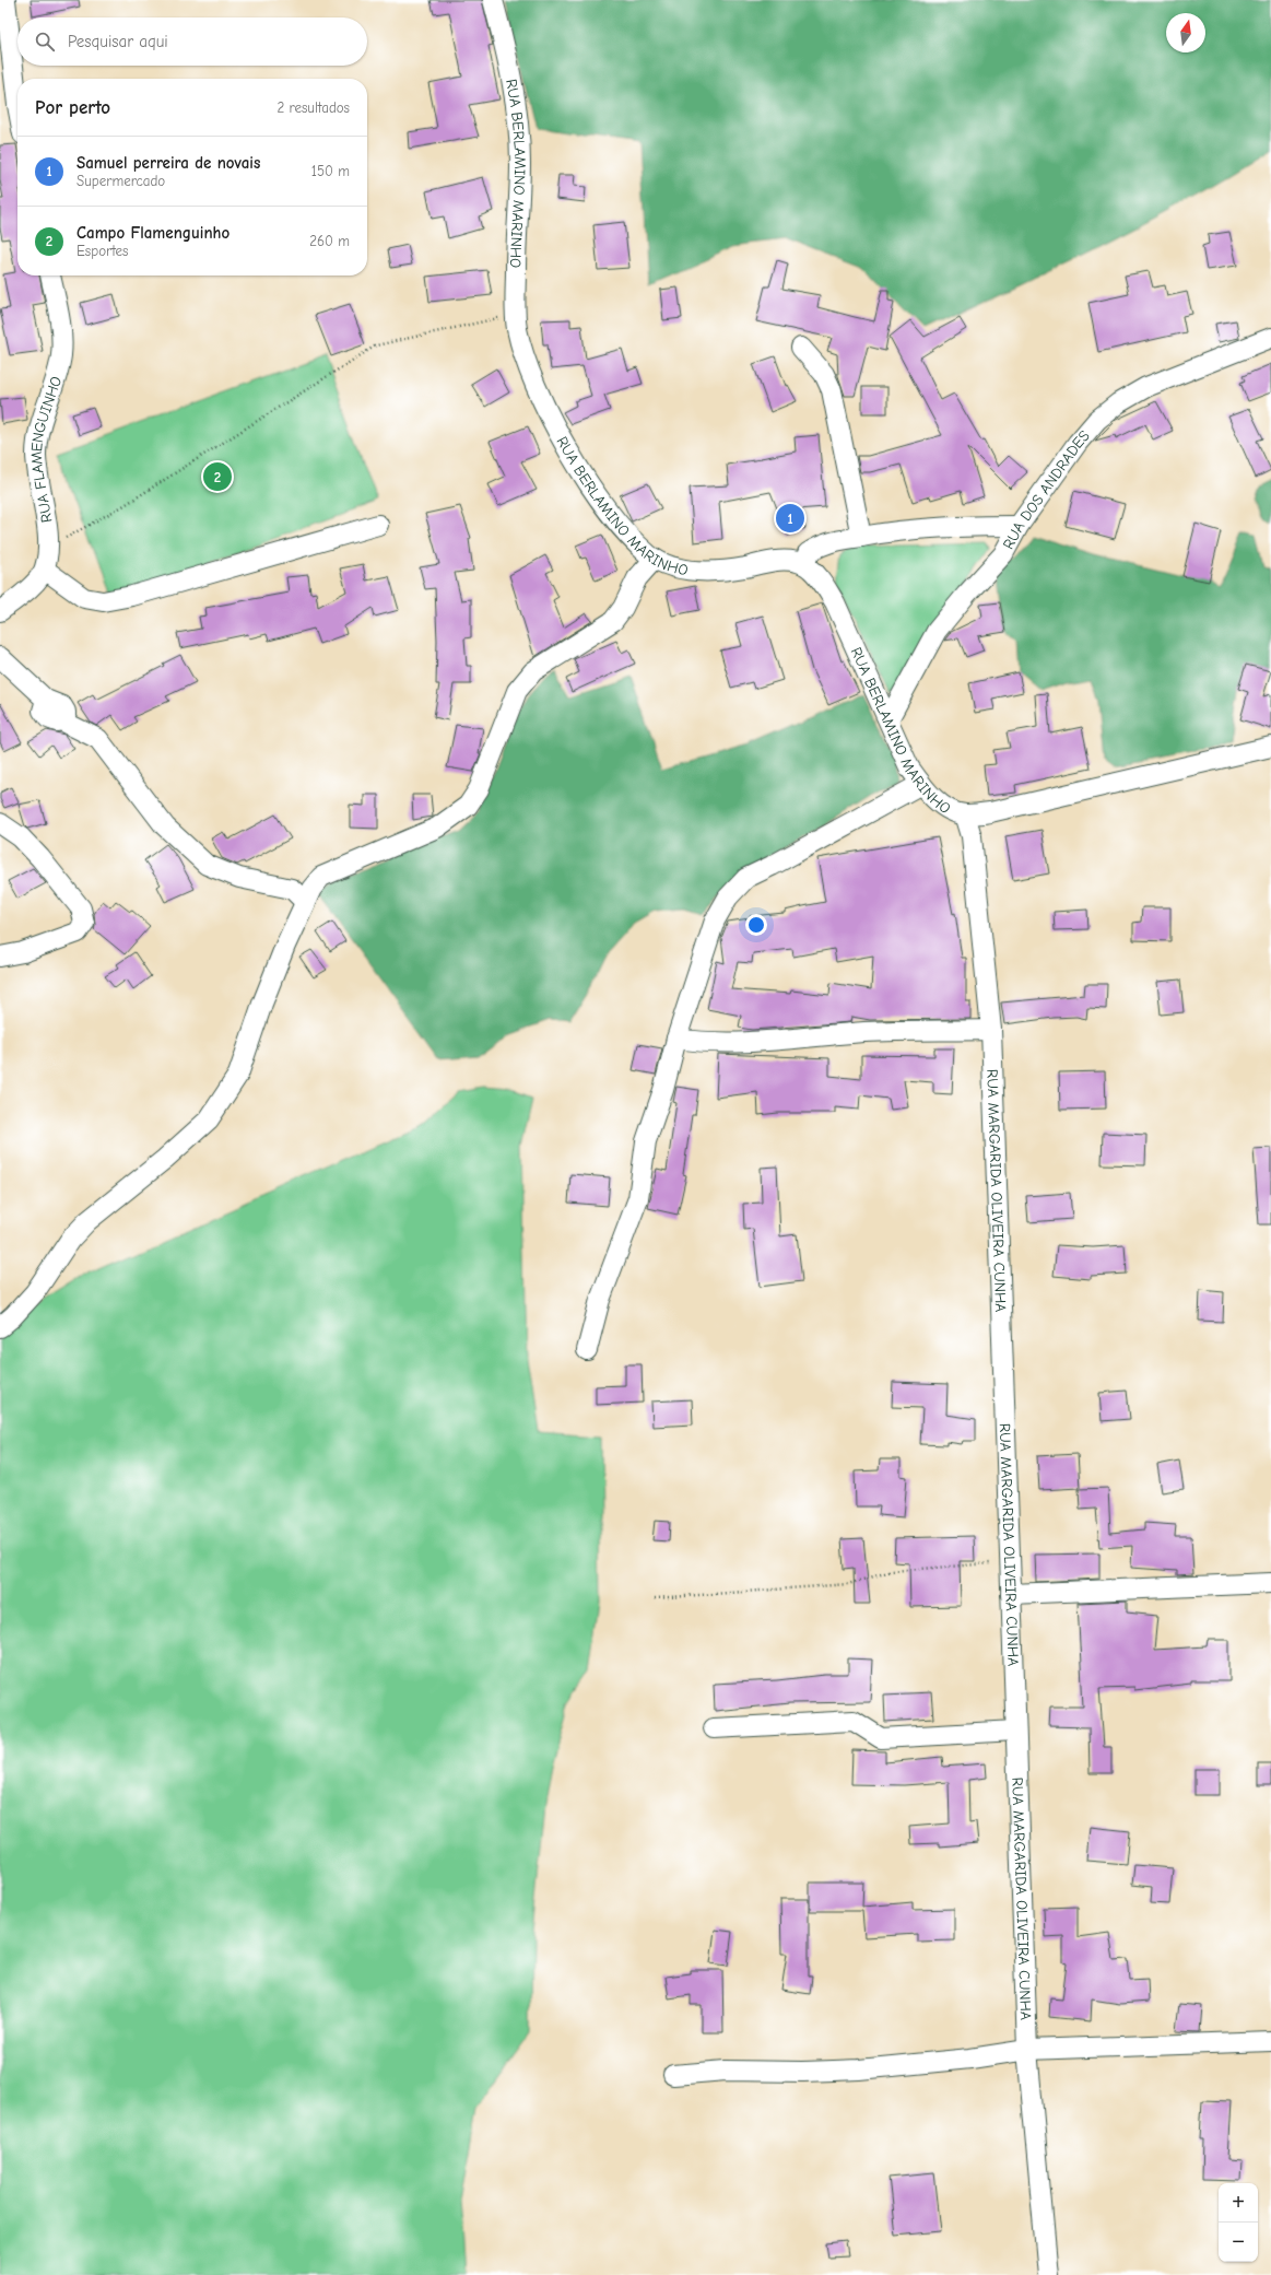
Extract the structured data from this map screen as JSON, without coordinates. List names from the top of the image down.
{
  "streets": {
    "street": [
      "RUA BERLAMINO MARINHO",
      "RUA FLAMENGUINHO",
      "RUA DOS ANDRADES",
      "RUA MARGARIDA OLIVEIRA CUNHA"
    ]
  },
  "crossings": [
    ["RUA BERLAMINO MARINHO", "RUA DOS ANDRADES"],
    ["RUA BERLAMINO MARINHO", "RUA MARGARIDA OLIVEIRA CUNHA"]
  ],
  "north": "top",
  "page": {
    "search": "Pesquisar aqui",
    "heading": ["Por perto", "2 resultados"],
    "list": [
      {
        "mark": "1",
        "name": "Samuel perreira de novais",
        "note": "Supermercado",
        "value": "150 m"
      },
      {
        "mark": "2",
        "name": "Campo Flamenguinho",
        "note": "Esportes",
        "value": "260 m"
      }
    ],
    "pins": ["2", "1"],
    "map_buttons": ["+", "−"]
  }
}
